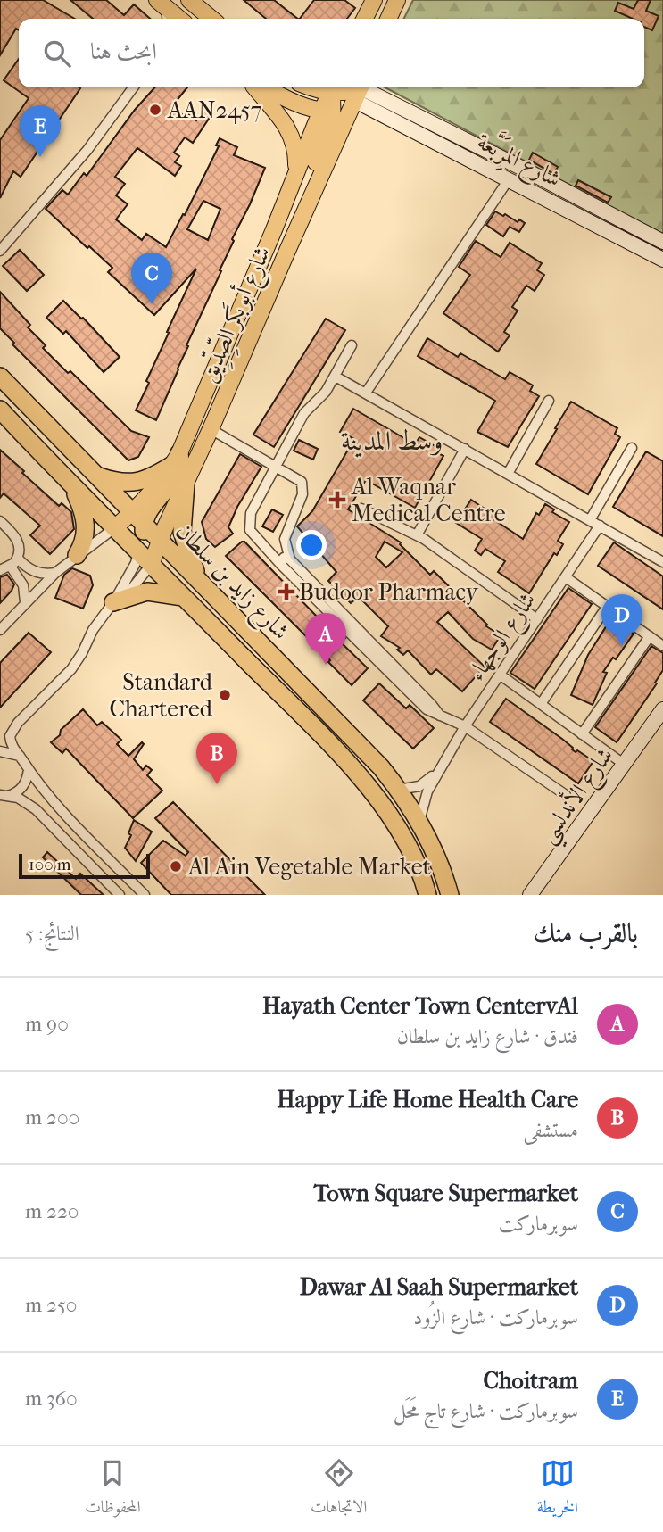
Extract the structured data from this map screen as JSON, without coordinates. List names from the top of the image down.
{
  "streets": {
    "highway": ["شارع زايد بن سلطان"],
    "main road": ["شارع أبوبَكر الصِّدِّيق"],
    "street": ["شارع المِرَبَّعة", "شارع الوجهاء", "شارع الأندلسي"]
  },
  "crossings": [
    ["شارع المِرَبَّعة", "شارع أبوبَكر الصِّدِّيق"],
    ["شارع أبوبَكر الصِّدِّيق", "شارع زايد بن سلطان"],
    ["شارع زايد بن سلطان", "شارع الوجهاء"]
  ],
  "districts": ["وسط المدينة"],
  "places": {
    "other": ["AAN2457", "Standard Chartered", "Al Ain Vegetable Market"],
    "health": ["Al Waqnar Medical Centre", "Budoor Pharmacy"]
  },
  "scale_bar": "100 m",
  "page": {
    "search": "ابحث هنا",
    "pins": [
      "E",
      "C",
      "D",
      "A",
      "B"
    ],
    "scale": "100 m",
    "heading": ["بالقرب منك", "النتائج: 5"],
    "list": [
      {
        "mark": "A",
        "name": "Hayath Center Town CentervAl",
        "note": "فندق · شارع زايد بن سلطان",
        "value": "90 m"
      },
      {
        "mark": "B",
        "name": "Happy Life Home Health Care",
        "note": "مستشفى",
        "value": "200 m"
      },
      {
        "mark": "C",
        "name": "Town Square Supermarket",
        "note": "سوبرماركت",
        "value": "220 m"
      },
      {
        "mark": "D",
        "name": "Dawar Al Saah Supermarket",
        "note": "سوبرماركت · شارع الزُود",
        "value": "250 m"
      },
      {
        "mark": "E",
        "name": "Choitram",
        "note": "سوبرماركت · شارع تاج مَحَل",
        "value": "360 m"
      }
    ],
    "nav": ["الخريطة", "الاتجاهات", "المحفوظات"]
  }
}
